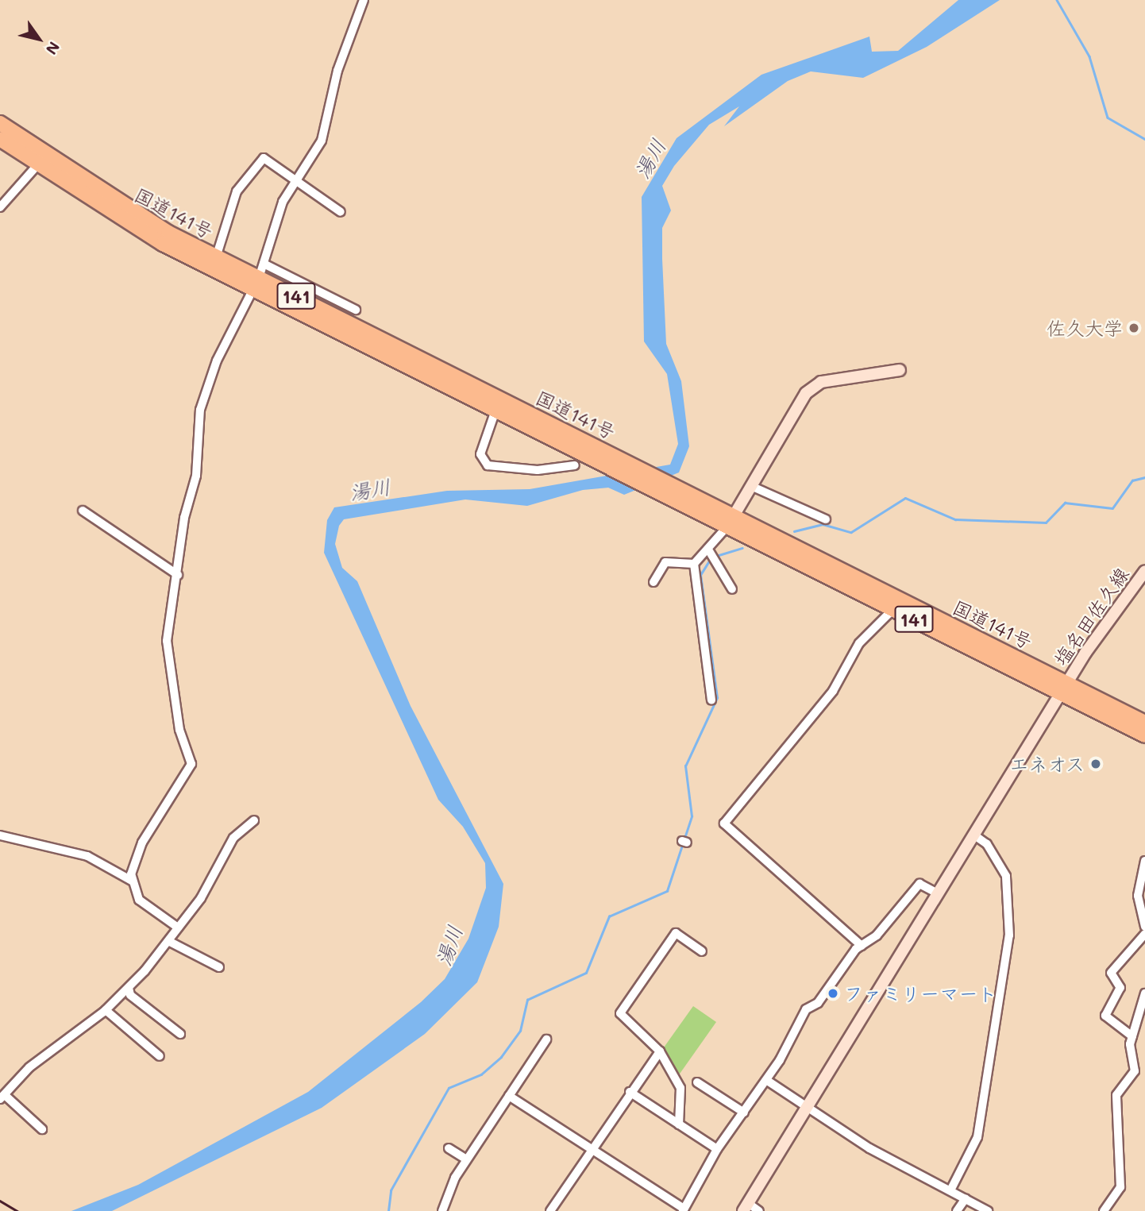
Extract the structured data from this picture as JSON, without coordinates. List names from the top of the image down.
{
  "streets": {
    "highway": ["国道141号", "141"],
    "street": ["塩名田佐久線"]
  },
  "crossings": [
    ["国道141号", "塩名田佐久線"]
  ],
  "water": ["湯川"],
  "places": ["佐久大学", "エネオス", "ファミリーマート"],
  "north": "bottom right"
}
